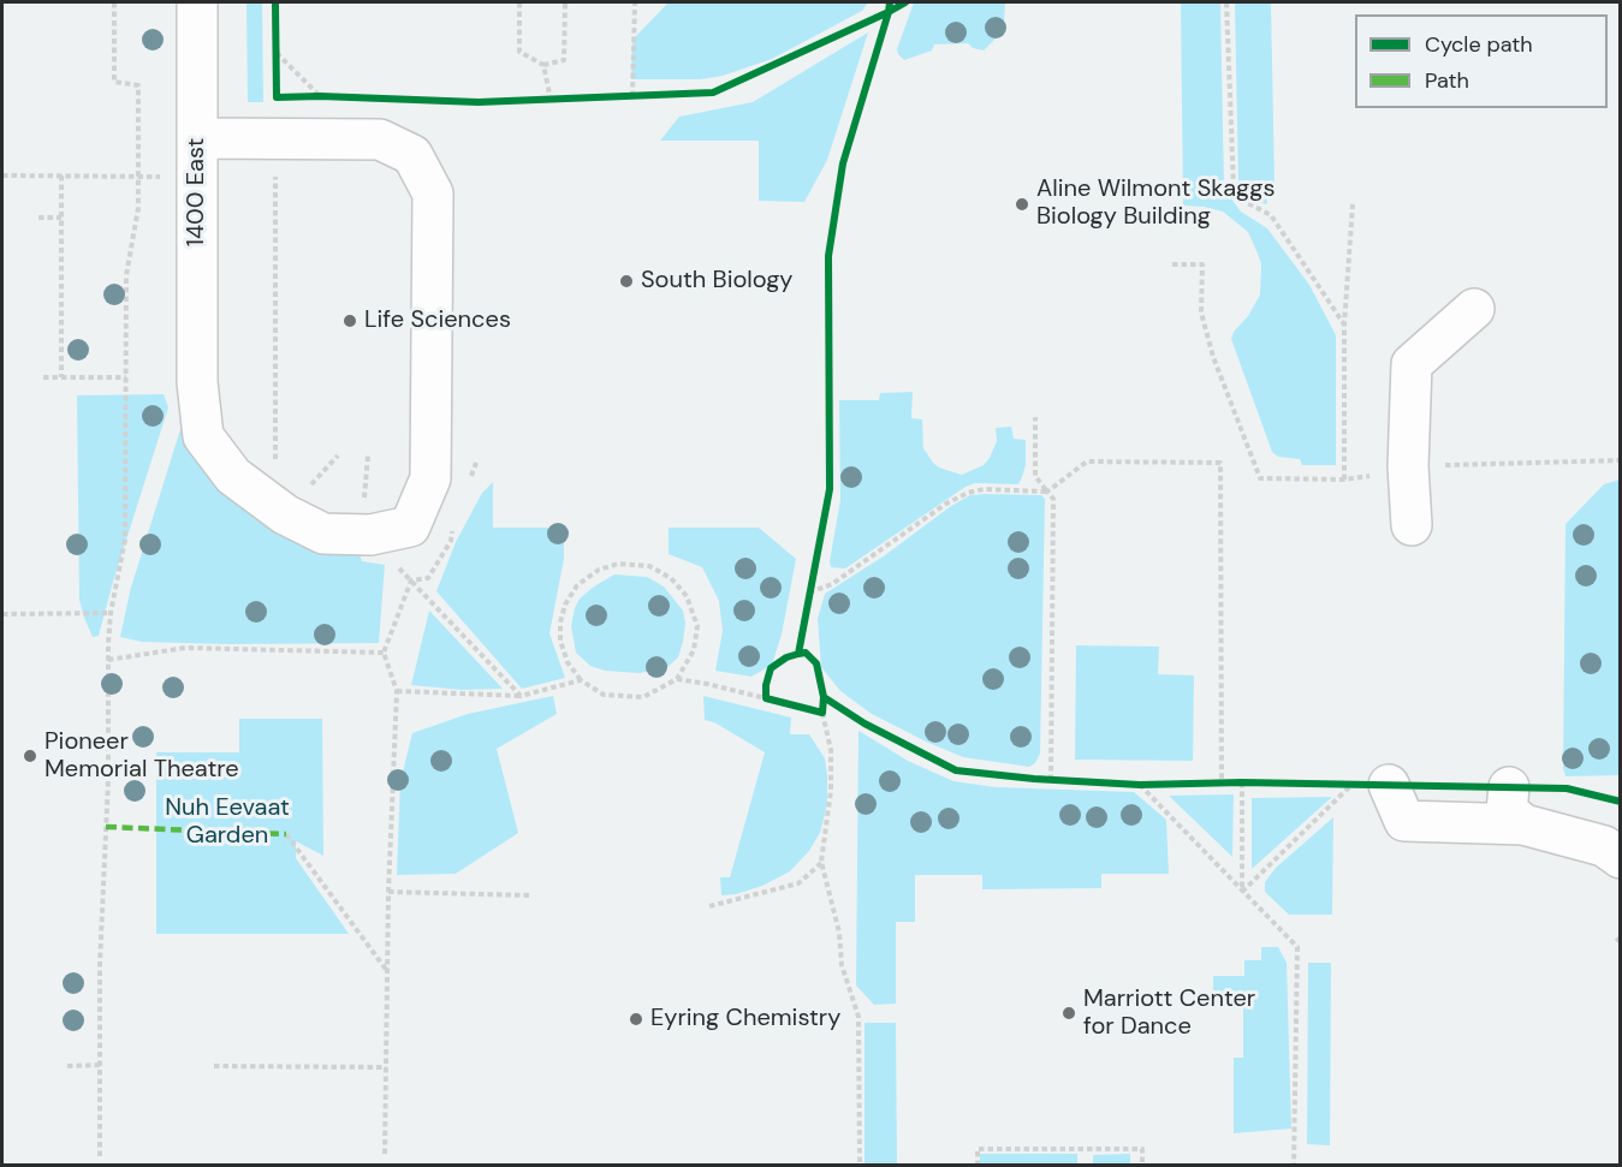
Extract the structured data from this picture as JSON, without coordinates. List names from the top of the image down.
{
  "streets": {
    "lane": ["1400 East"]
  },
  "parks": ["Nuh Eevaat Garden"],
  "places": [
    "Aline Wilmont Skaggs Biology Building",
    "South Biology",
    "Life Sciences",
    "Pioneer Memorial Theatre",
    "Marriott Center for Dance",
    "Eyring Chemistry"
  ],
  "legend": ["Cycle path", "Path"]
}
